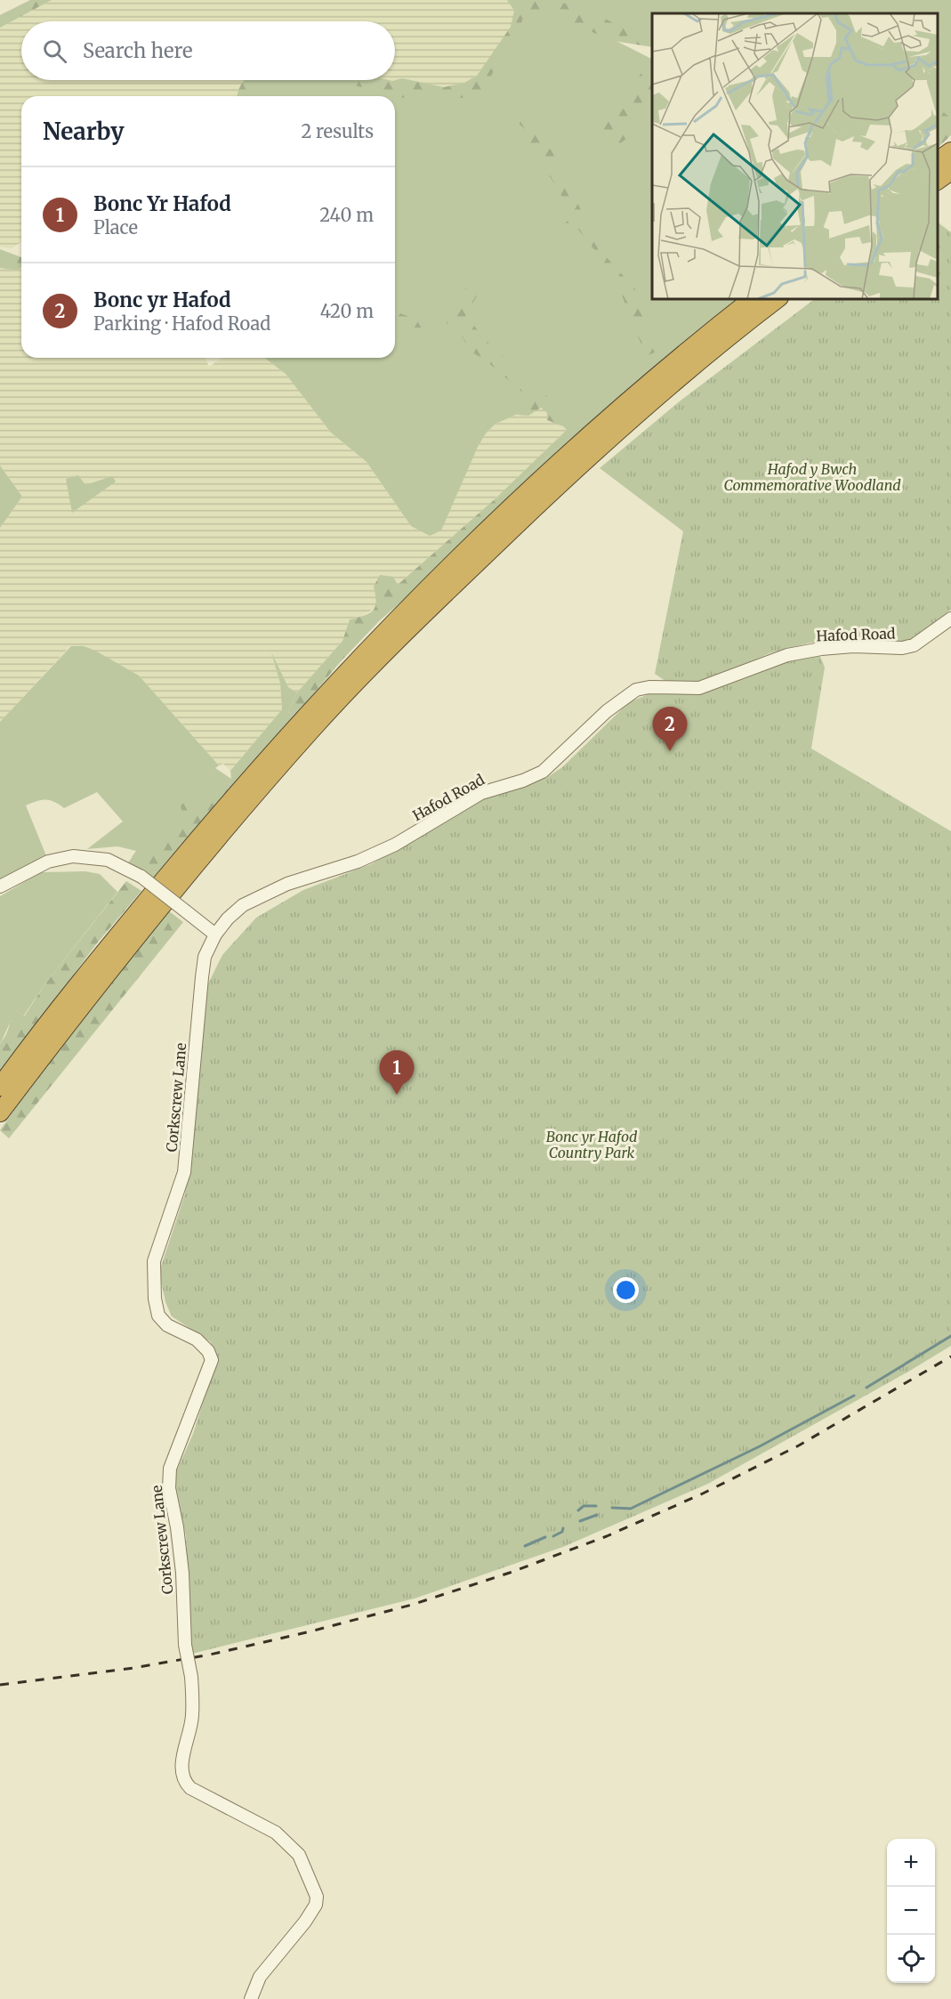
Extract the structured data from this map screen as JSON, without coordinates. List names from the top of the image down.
{
  "streets": {
    "street": ["Hafod Road", "Corkscrew Lane"]
  },
  "crossings": [
    ["Hafod Road", "Corkscrew Lane"]
  ],
  "parks": ["Hafod y Bwch Commemorative Woodland", "Bonc yr Hafod Country Park"],
  "page": {
    "search": "Search here",
    "heading": ["Nearby", "2 results"],
    "list": [
      {
        "mark": "1",
        "name": "Bonc Yr Hafod",
        "note": "Place",
        "value": "240 m"
      },
      {
        "mark": "2",
        "name": "Bonc yr Hafod",
        "note": "Parking · Hafod Road",
        "value": "420 m"
      }
    ],
    "pins": ["2", "1"],
    "map_buttons": ["+", "−"]
  }
}
